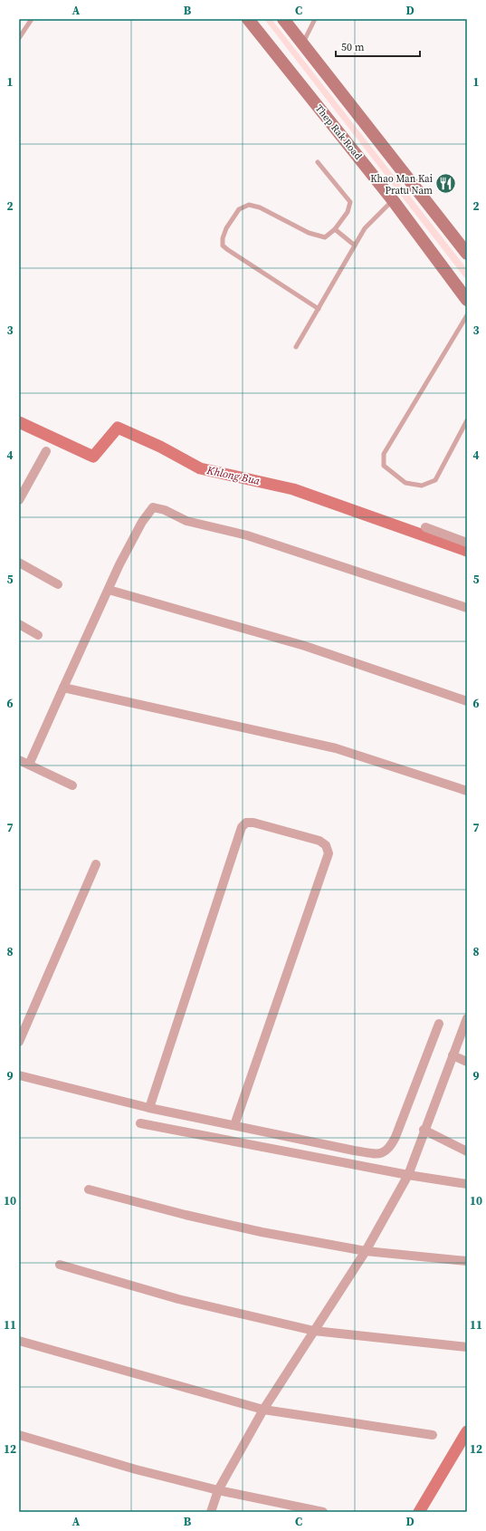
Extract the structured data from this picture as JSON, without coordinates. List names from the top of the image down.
{
  "streets": {
    "main road": ["Thep Rak Road"]
  },
  "water": ["Khlong Bua"],
  "places": {
    "restaurant": ["Khao Man Kai Pratu Nam"]
  },
  "scale_bar": "50 m",
  "grid": {
    "columns": [
      "A",
      "B",
      "C",
      "D"
    ],
    "rows": [
      "1",
      "2",
      "3",
      "4",
      "5",
      "6",
      "7",
      "8",
      "9",
      "10",
      "11",
      "12"
    ]
  }
}
